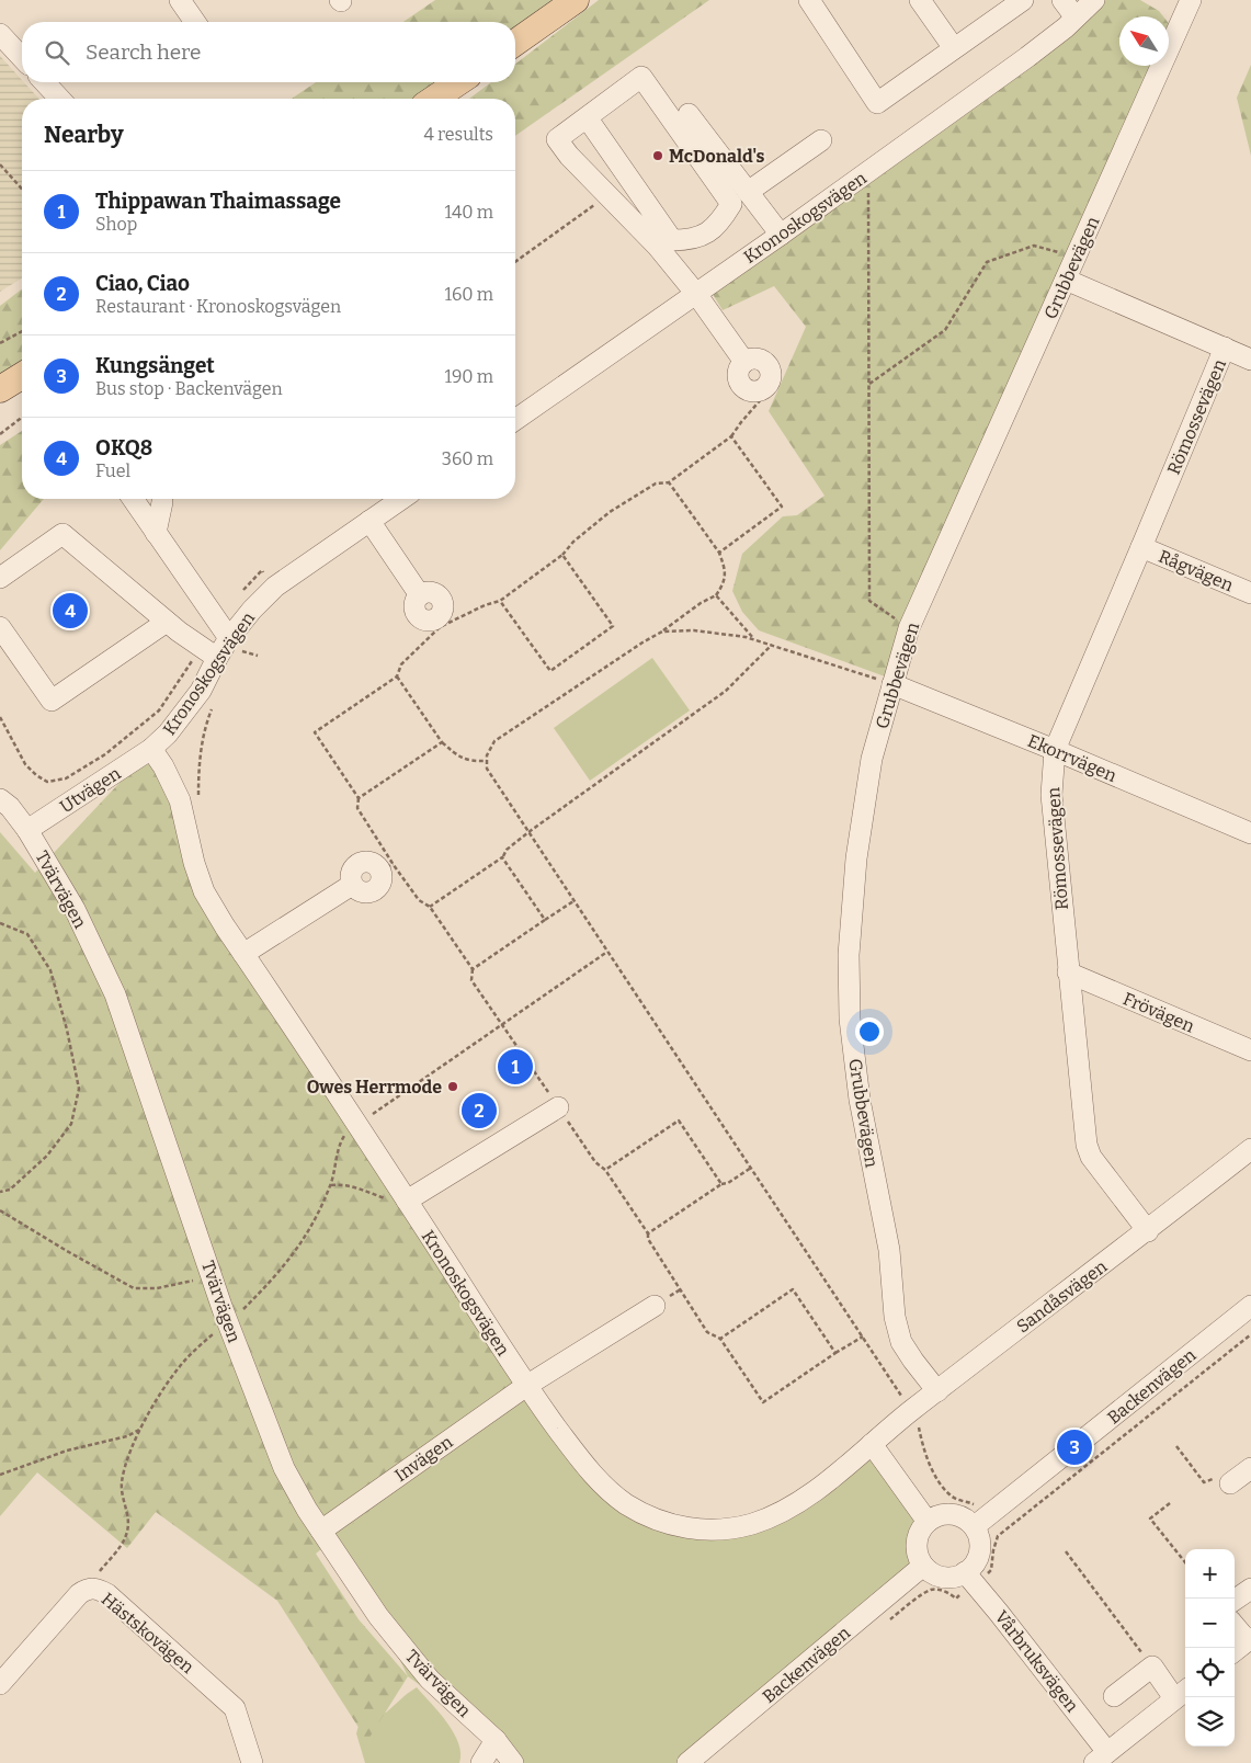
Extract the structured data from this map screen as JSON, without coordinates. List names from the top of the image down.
{
  "streets": {
    "street": [
      "Kronoskogsvägen",
      "Grubbevägen",
      "Römossevägen",
      "Rågvägen",
      "Ekorrvägen",
      "Utvägen",
      "Tvärvägen",
      "Frövägen",
      "Sandåsvägen",
      "Backenvägen",
      "Invägen",
      "Hästskovägen",
      "Vårbruksvägen"
    ]
  },
  "crossings": [
    ["Kronoskogsvägen", "Utvägen"],
    ["Kronoskogsvägen", "Sandåsvägen"],
    ["Kronoskogsvägen", "Invägen"],
    ["Grubbevägen", "Ekorrvägen"],
    ["Grubbevägen", "Sandåsvägen"],
    ["Römossevägen", "Rågvägen"],
    ["Römossevägen", "Ekorrvägen"],
    ["Römossevägen", "Frövägen"],
    ["Römossevägen", "Sandåsvägen"],
    ["Utvägen", "Tvärvägen"],
    ["Tvärvägen", "Invägen"],
    ["Backenvägen", "Vårbruksvägen"]
  ],
  "places": ["McDonald's", "Owes Herrmode"],
  "north": "top left",
  "page": {
    "search": "Search here",
    "heading": ["Nearby", "4 results"],
    "list": [
      {
        "mark": "1",
        "name": "Thippawan Thaimassage",
        "note": "Shop",
        "value": "140 m"
      },
      {
        "mark": "2",
        "name": "Ciao, Ciao",
        "note": "Restaurant · Kronoskogsvägen",
        "value": "160 m"
      },
      {
        "mark": "3",
        "name": "Kungsänget",
        "note": "Bus stop · Backenvägen",
        "value": "190 m"
      },
      {
        "mark": "4",
        "name": "OKQ8",
        "note": "Fuel",
        "value": "360 m"
      }
    ],
    "pins": [
      "4",
      "1",
      "2",
      "3"
    ],
    "map_buttons": ["+", "−"]
  }
}
